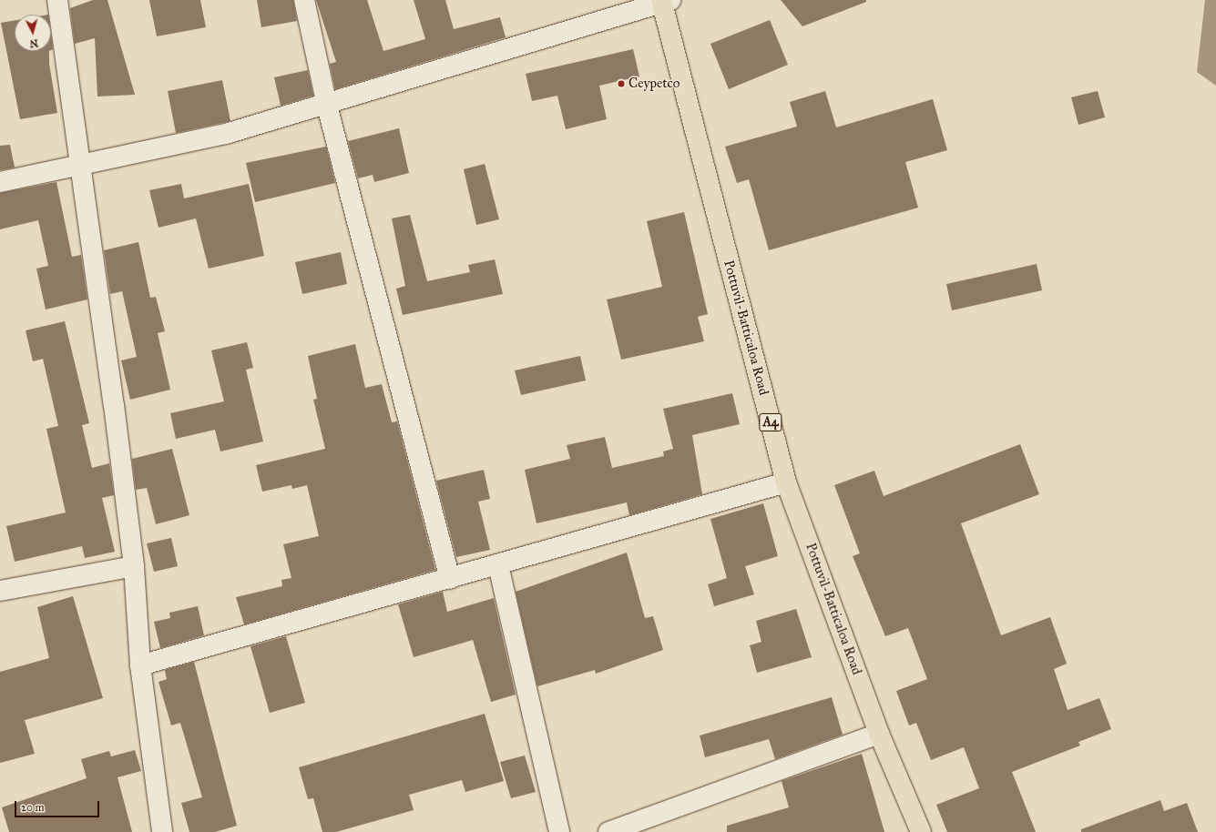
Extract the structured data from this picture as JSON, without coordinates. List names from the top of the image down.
{
  "streets": {
    "highway": ["Pottuvil-Batticaloa Road", "A4"]
  },
  "places": ["Ceypetco"],
  "scale_bar": "20 m",
  "north": "bottom"
}
